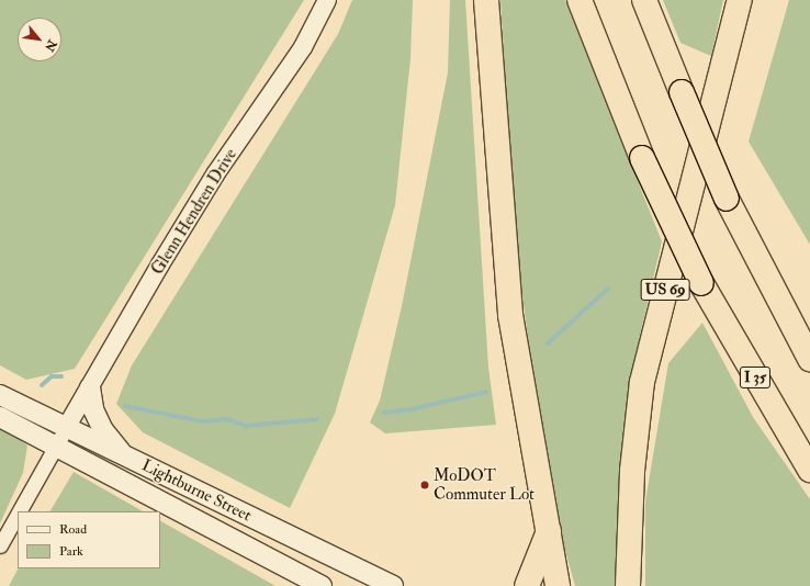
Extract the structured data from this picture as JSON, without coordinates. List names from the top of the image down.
{
  "streets": {
    "highway": ["US 69", "I 35"],
    "main road": ["Lightburne Street"],
    "street": ["Glenn Hendren Drive"]
  },
  "crossings": [
    ["Glenn Hendren Drive", "Lightburne Street"]
  ],
  "places": ["MoDOT Commuter Lot"],
  "legend": ["Road", "Park"],
  "north": "bottom right"
}
